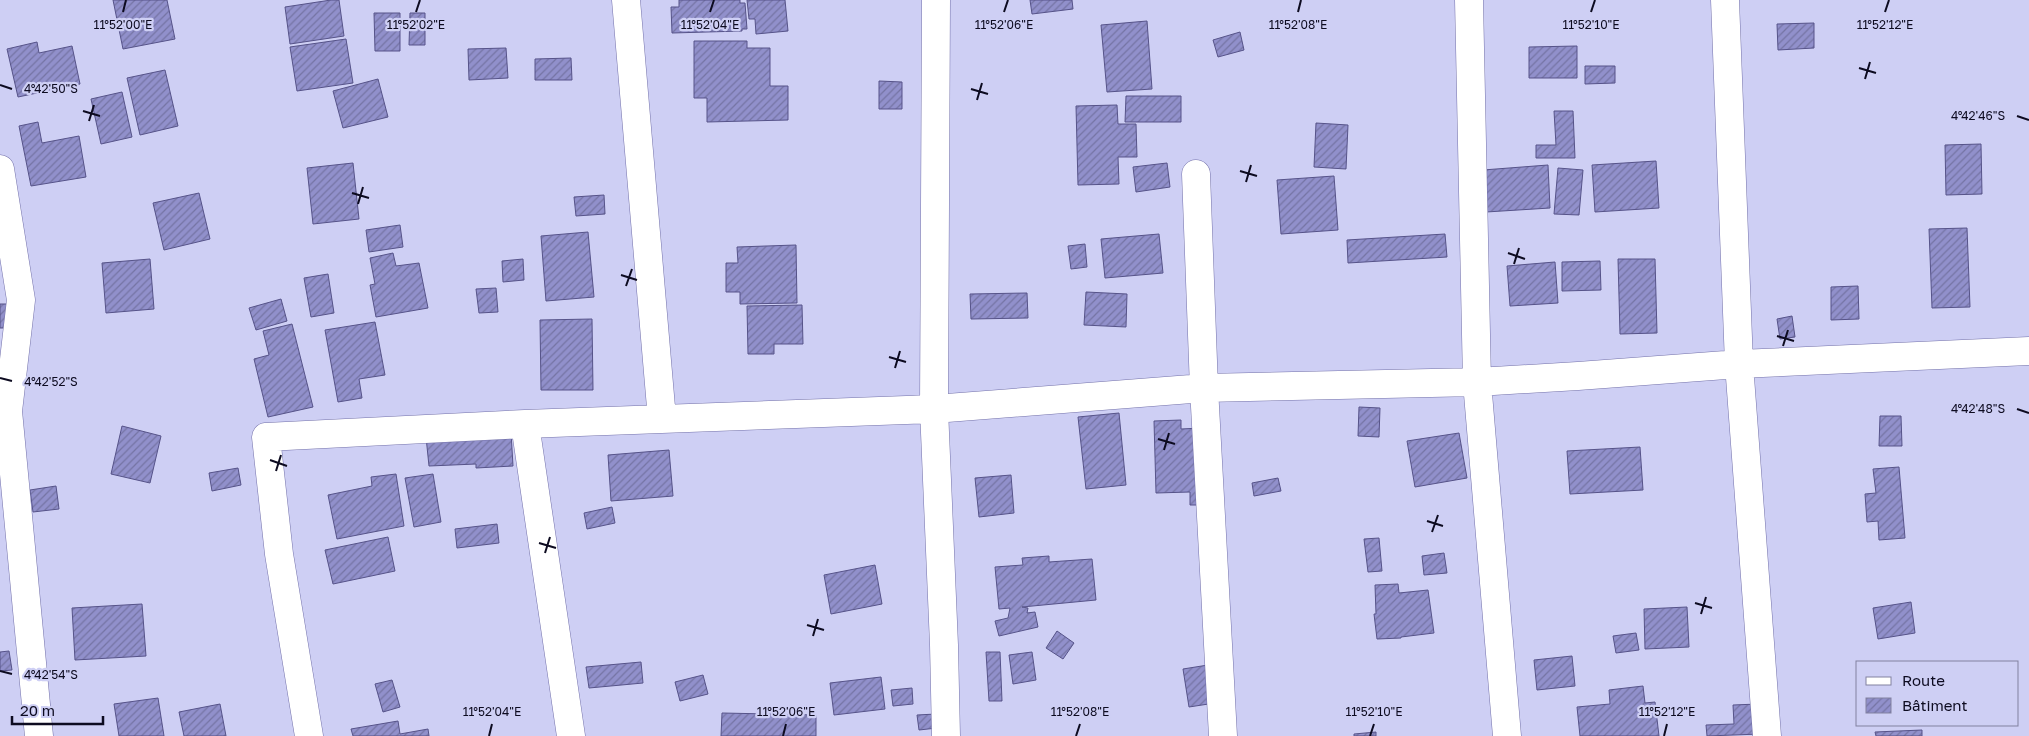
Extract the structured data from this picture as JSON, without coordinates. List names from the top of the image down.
{
  "legend": ["Route", "Bâtiment"],
  "scale_bar": "20 m",
  "coordinates": [
    "11°52'00\"E",
    "11°52'02\"E",
    "11°52'04\"E",
    "11°52'06\"E",
    "11°52'08\"E",
    "11°52'10\"E",
    "11°52'12\"E",
    "4°42'50\"S",
    "4°42'46\"S",
    "4°42'52\"S",
    "4°42'48\"S",
    "4°42'54\"S"
  ]
}
